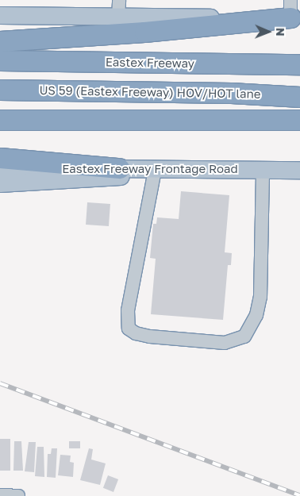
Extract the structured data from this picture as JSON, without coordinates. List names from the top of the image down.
{
  "streets": {
    "highway": ["Eastex Freeway", "US 59 (Eastex Freeway) HOV/HOT lane"],
    "main road": ["Eastex Freeway Frontage Road"]
  },
  "north": "right"
}
